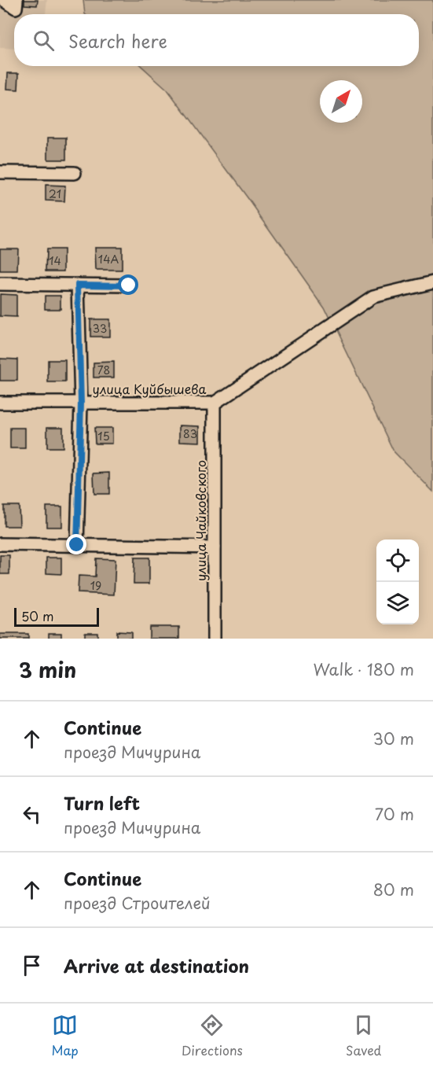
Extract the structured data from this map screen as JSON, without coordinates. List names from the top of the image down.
{
  "streets": {
    "street": ["улица Куйбышева", "улица Чайковского"]
  },
  "crossings": [
    ["улица Куйбышева", "улица Чайковского"]
  ],
  "house_numbers": [
    "21",
    "14А",
    "14",
    "33",
    "78",
    "83",
    "15",
    "19"
  ],
  "scale_bar": "50 m",
  "north": "top right",
  "page": {
    "search": "Search here",
    "scale": "50 m",
    "heading": ["3 min", "Walk · 180 m"],
    "list": [
      ["Continue", "проезд Мичурина", "30 m"],
      ["Turn left", "проезд Мичурина", "70 m"],
      ["Continue", "проезд Строителей", "80 m"],
      "Arrive at destination"
    ],
    "nav": ["Map", "Directions", "Saved"]
  }
}
